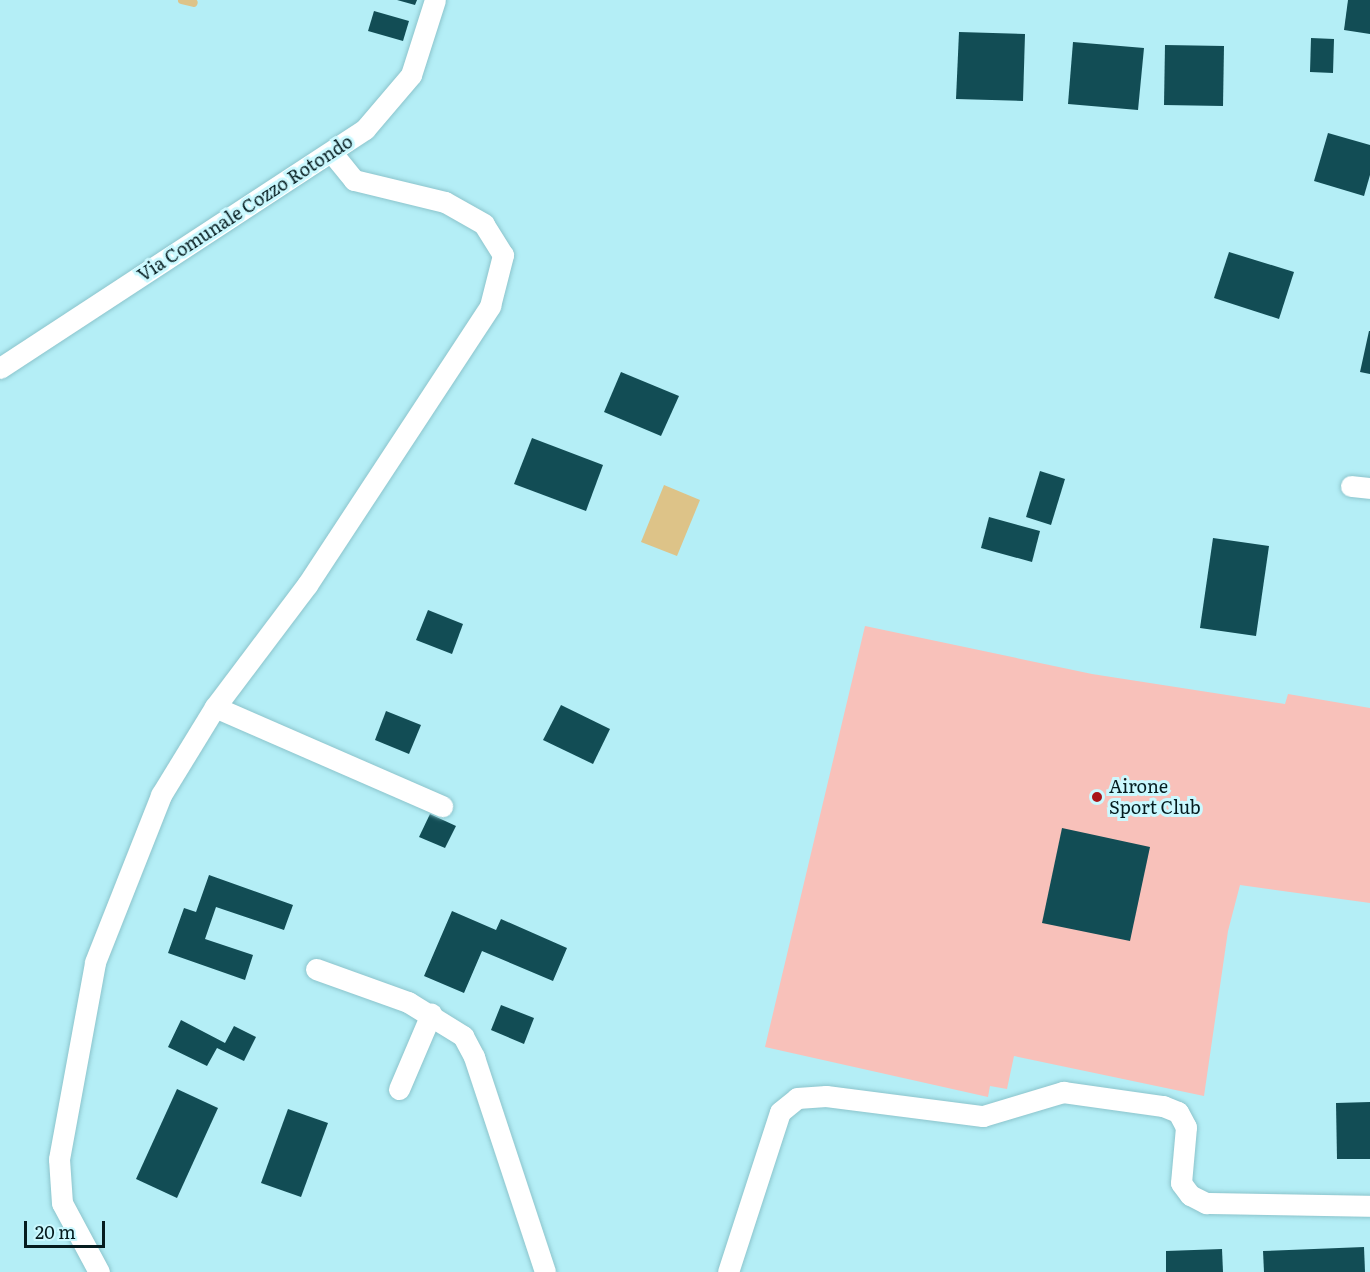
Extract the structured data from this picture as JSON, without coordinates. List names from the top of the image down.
{
  "streets": {
    "street": ["Via Comunale Cozzo Rotondo"]
  },
  "places": ["Airone Sport Club"],
  "scale_bar": "20 m"
}
